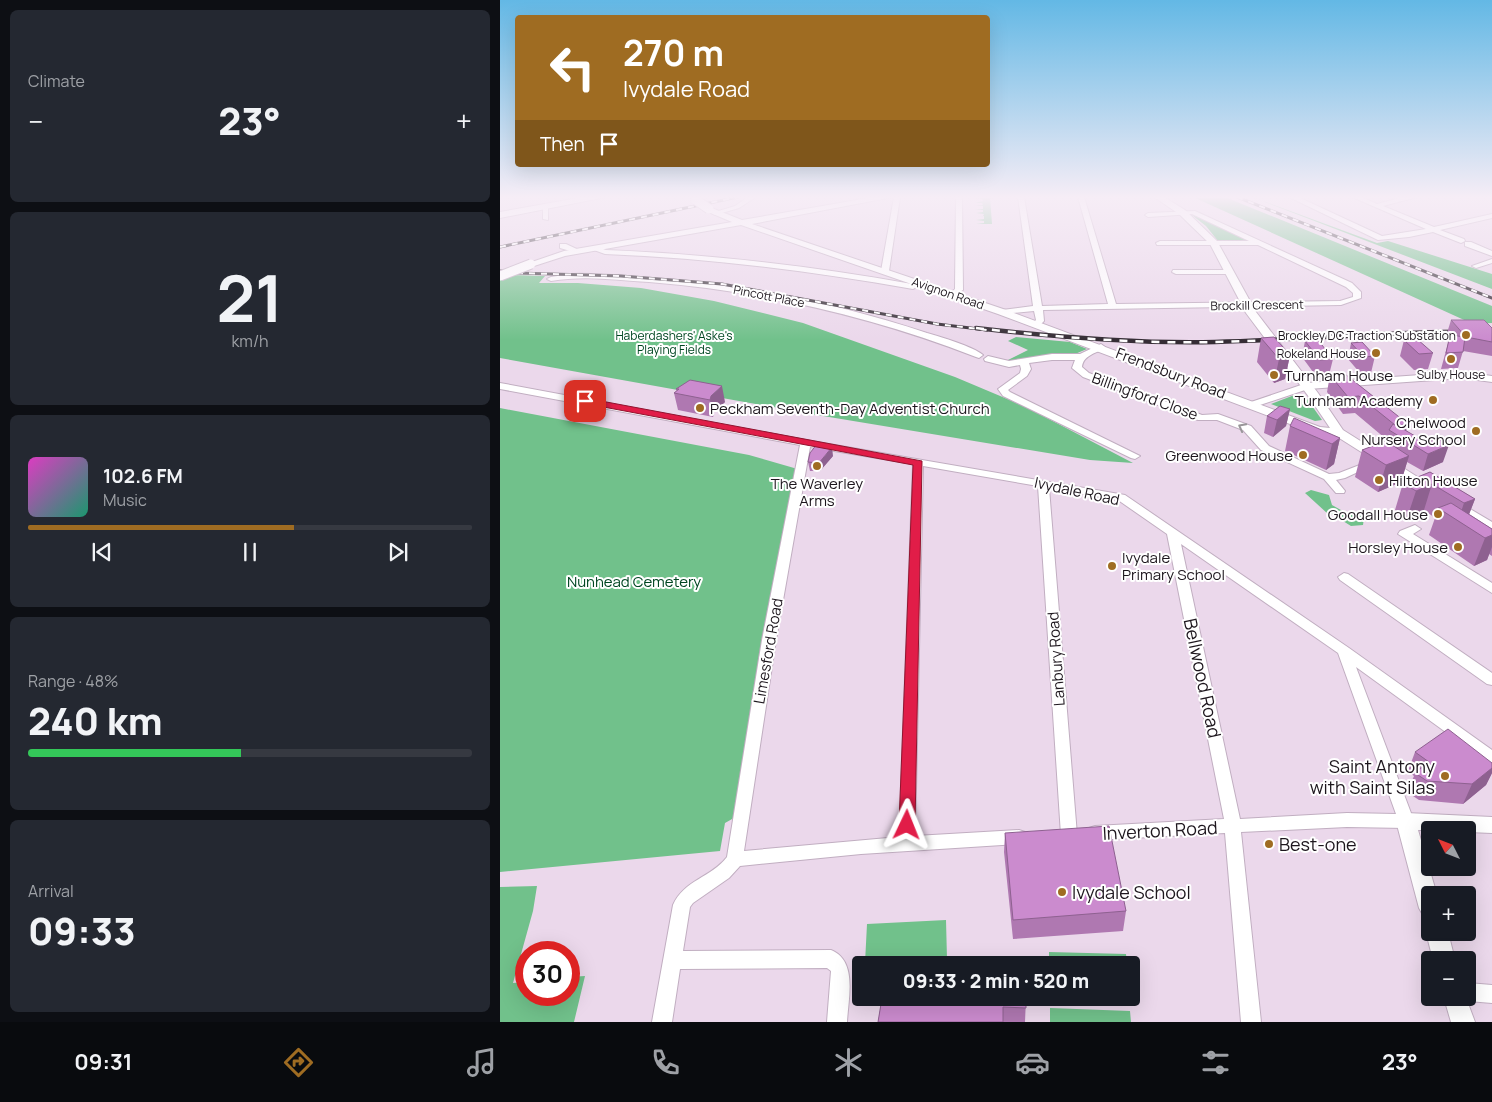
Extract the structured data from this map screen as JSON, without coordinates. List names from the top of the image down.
{
  "streets": {
    "street": [
      "Avignon Road",
      "Pincott Place",
      "Brockill Crescent",
      "Frendsbury Road",
      "Billingford Close",
      "Ivydale Road",
      "Limesford Road",
      "Lanbury Road",
      "Bellwood Road",
      "Inverton Road"
    ]
  },
  "crossings": [
    ["Avignon Road", "Brockill Crescent"],
    ["Avignon Road", "Frendsbury Road"],
    ["Pincott Place", "Billingford Close"],
    ["Frendsbury Road", "Billingford Close"],
    ["Ivydale Road", "Limesford Road"],
    ["Ivydale Road", "Lanbury Road"],
    ["Ivydale Road", "Bellwood Road"],
    ["Lanbury Road", "Inverton Road"],
    ["Bellwood Road", "Inverton Road"]
  ],
  "one_way": ["Billingford Close"],
  "parks": ["Haberdashers' Aske's Playing Fields", "Nunhead Cemetery"],
  "places": [
    "Brockley DC Traction Substation",
    "Rokeland House",
    "Sulby House",
    "Turnham House",
    "Turnham Academy",
    "Peckham Seventh-Day Adventist Church",
    "Chelwood Nursery School",
    "Greenwood House",
    "The Waverley Arms",
    "Hilton House",
    "Goodall House",
    "Horsley House",
    "Ivydale Primary School",
    "Saint Antony with Saint Silas",
    "Best-one",
    "Ivydale School"
  ],
  "north": "top left",
  "page": {
    "tile": [
      "Climate",
      ["21", "km/h"],
      ["Range · 48%", "240 km"],
      ["Arrival", "09:33"]
    ],
    "turn": ["270 m", "Ivydale Road"],
    "heat": ["−", "23°", "+"],
    "then": "Then",
    "song": ["102.6 FM", "Music"],
    "map_buttons": ["+", "−"],
    "limit": "30",
    "trip": "09:33 · 2 min · 520 m",
    "tabs": ["09:31", "23°"]
  }
}
